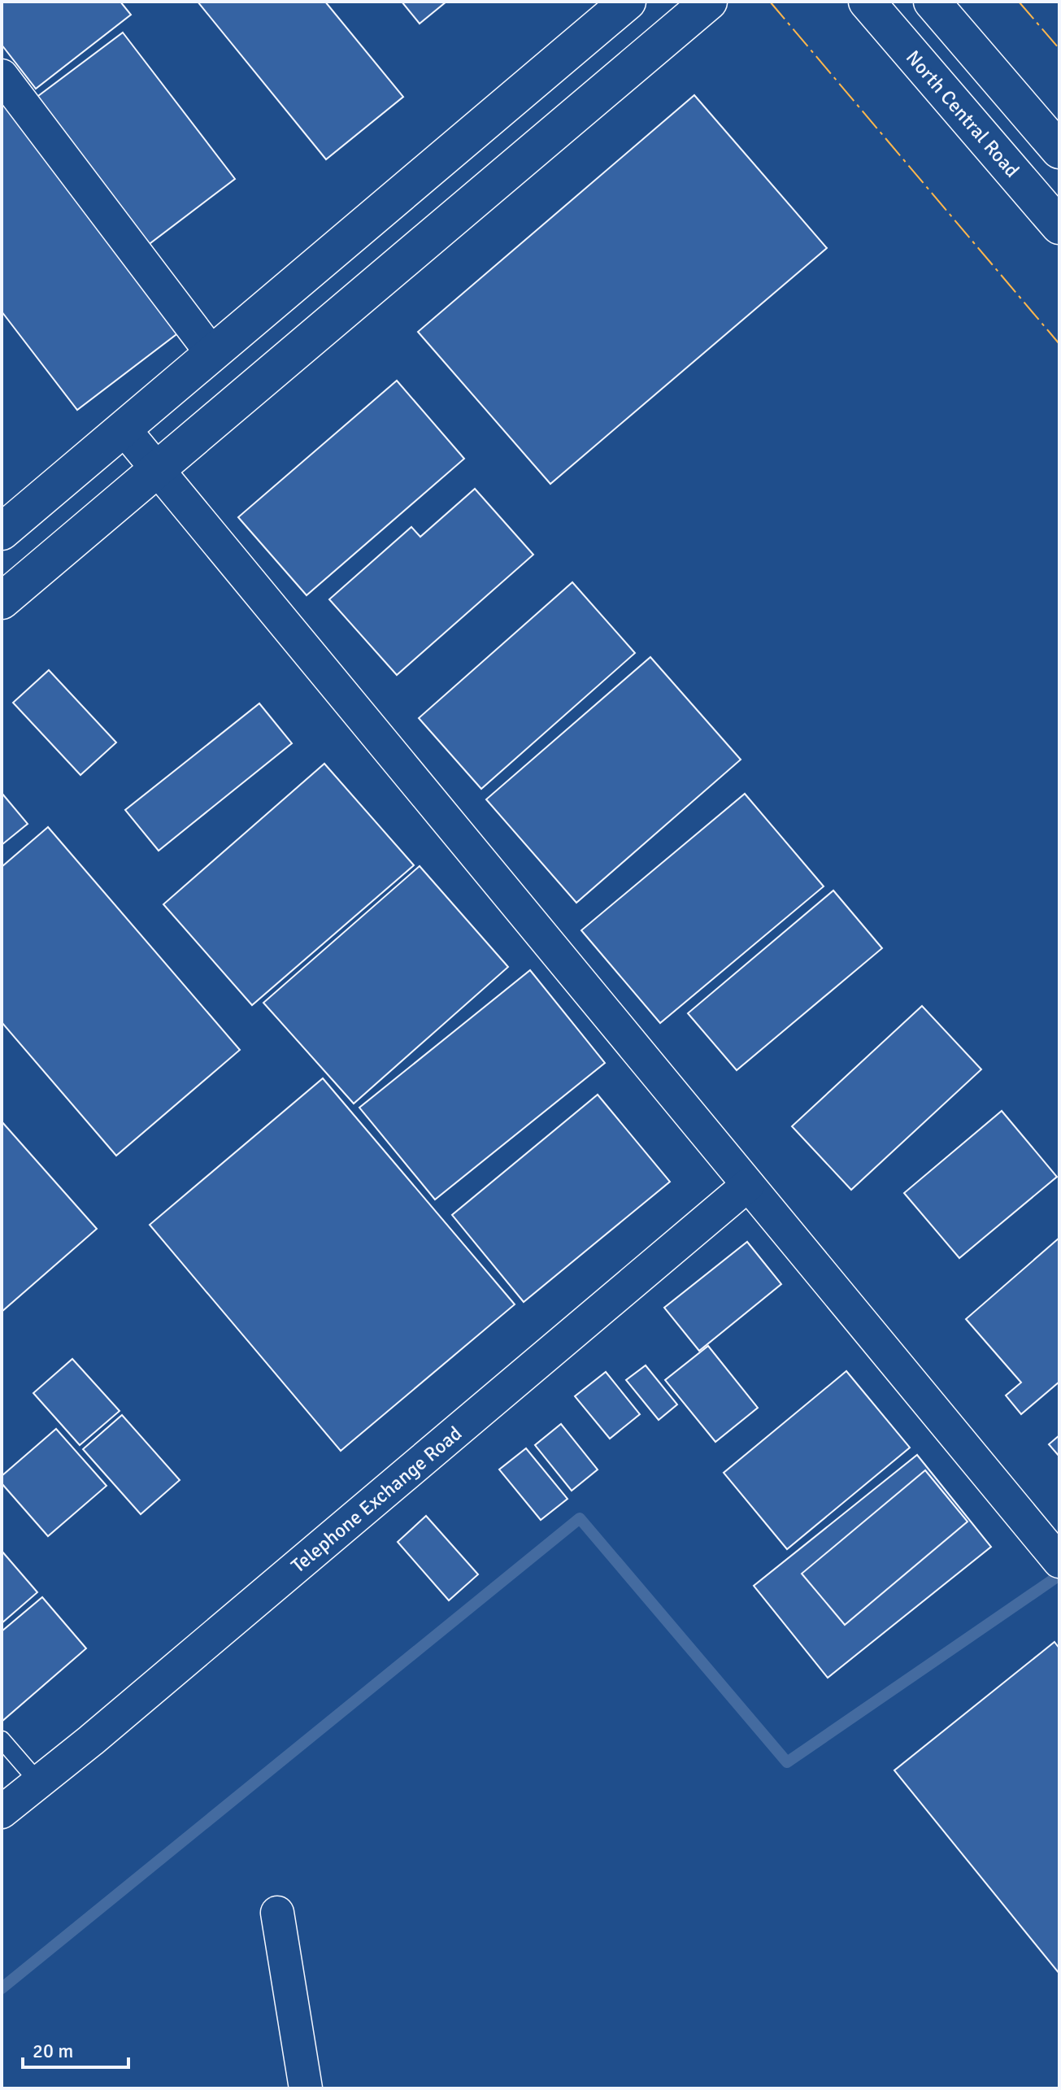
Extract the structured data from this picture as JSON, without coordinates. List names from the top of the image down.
{
  "streets": {
    "street": ["North Central Road", "Telephone Exchange Road"]
  },
  "scale_bar": "20 m"
}
